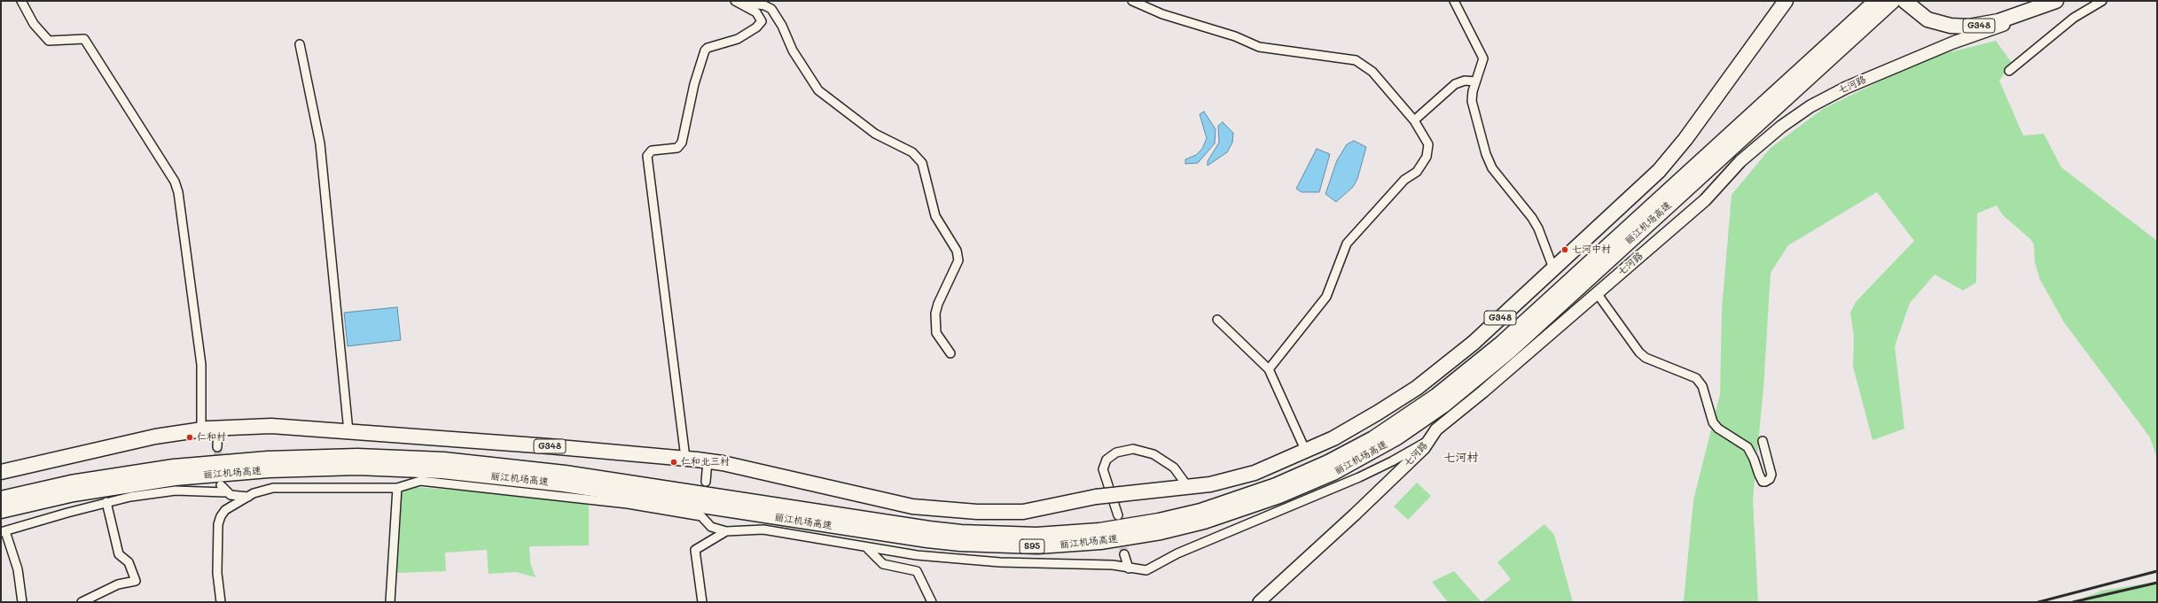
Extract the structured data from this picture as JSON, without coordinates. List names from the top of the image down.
{
  "streets": {
    "highway": ["G348", "丽江机场高速", "S95"],
    "street": ["七河路"]
  },
  "crossings": [
    ["G348", "七河路"]
  ],
  "districts": ["七河村"],
  "places": ["七河中村", "仁和村", "仁和北三村"]
}
